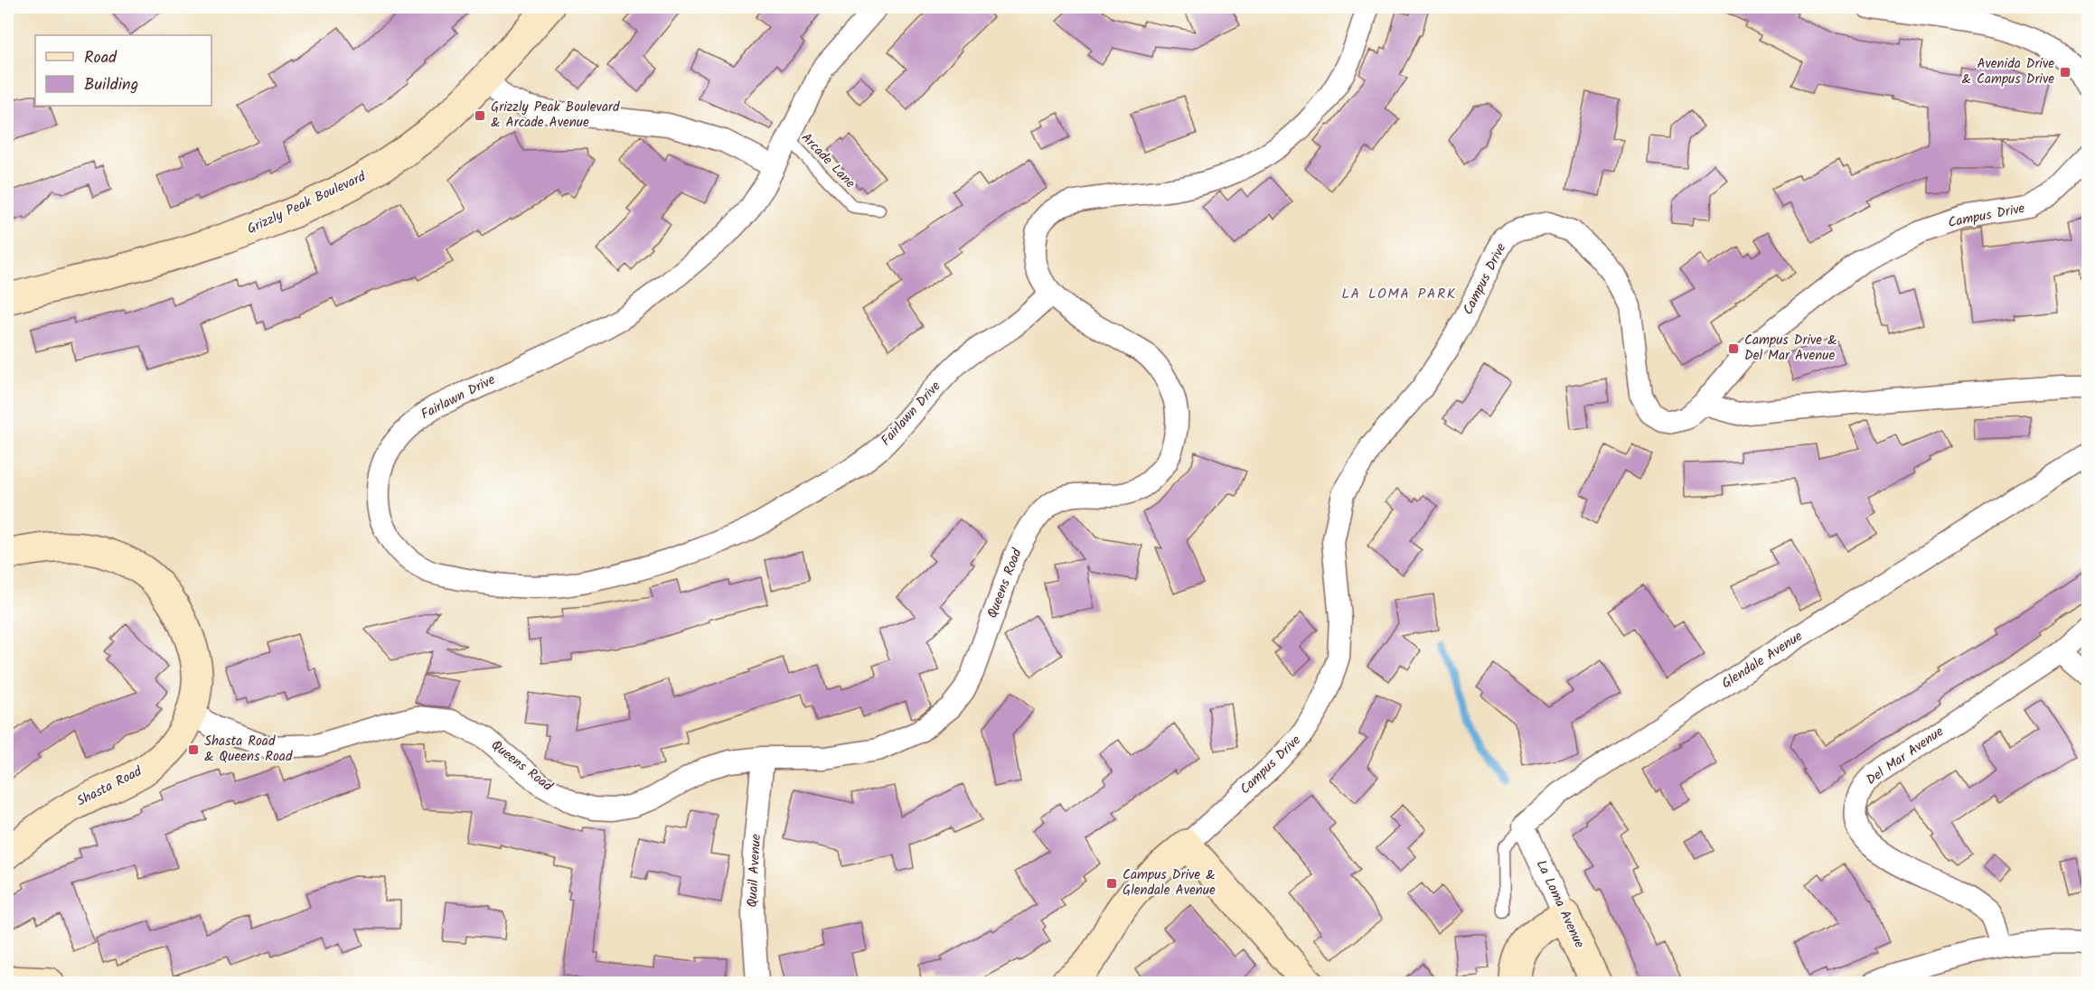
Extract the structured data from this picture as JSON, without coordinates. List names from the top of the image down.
{
  "streets": {
    "street": [
      "Grizzly Peak Boulevard",
      "Campus Drive",
      "Fairlawn Drive",
      "Queens Road",
      "Glendale Avenue",
      "Del Mar Avenue",
      "Shasta Road",
      "Quail Avenue",
      "La Loma Avenue"
    ],
    "lane": ["Arcade Lane"]
  },
  "crossings": [
    ["Arcade Lane", "Fairlawn Drive"],
    ["Fairlawn Drive", "Queens Road"],
    ["Queens Road", "Shasta Road"],
    ["Queens Road", "Quail Avenue"],
    ["Glendale Avenue", "La Loma Avenue"]
  ],
  "districts": ["LA LOMA PARK"],
  "places": {
    "transit": [
      "Avenida Drive & Campus Drive",
      "Grizzly Peak Boulevard & Arcade Avenue",
      "Campus Drive & Del Mar Avenue",
      "Shasta Road & Queens Road",
      "Campus Drive & Glendale Avenue"
    ]
  },
  "legend": ["Road", "Building"]
}
